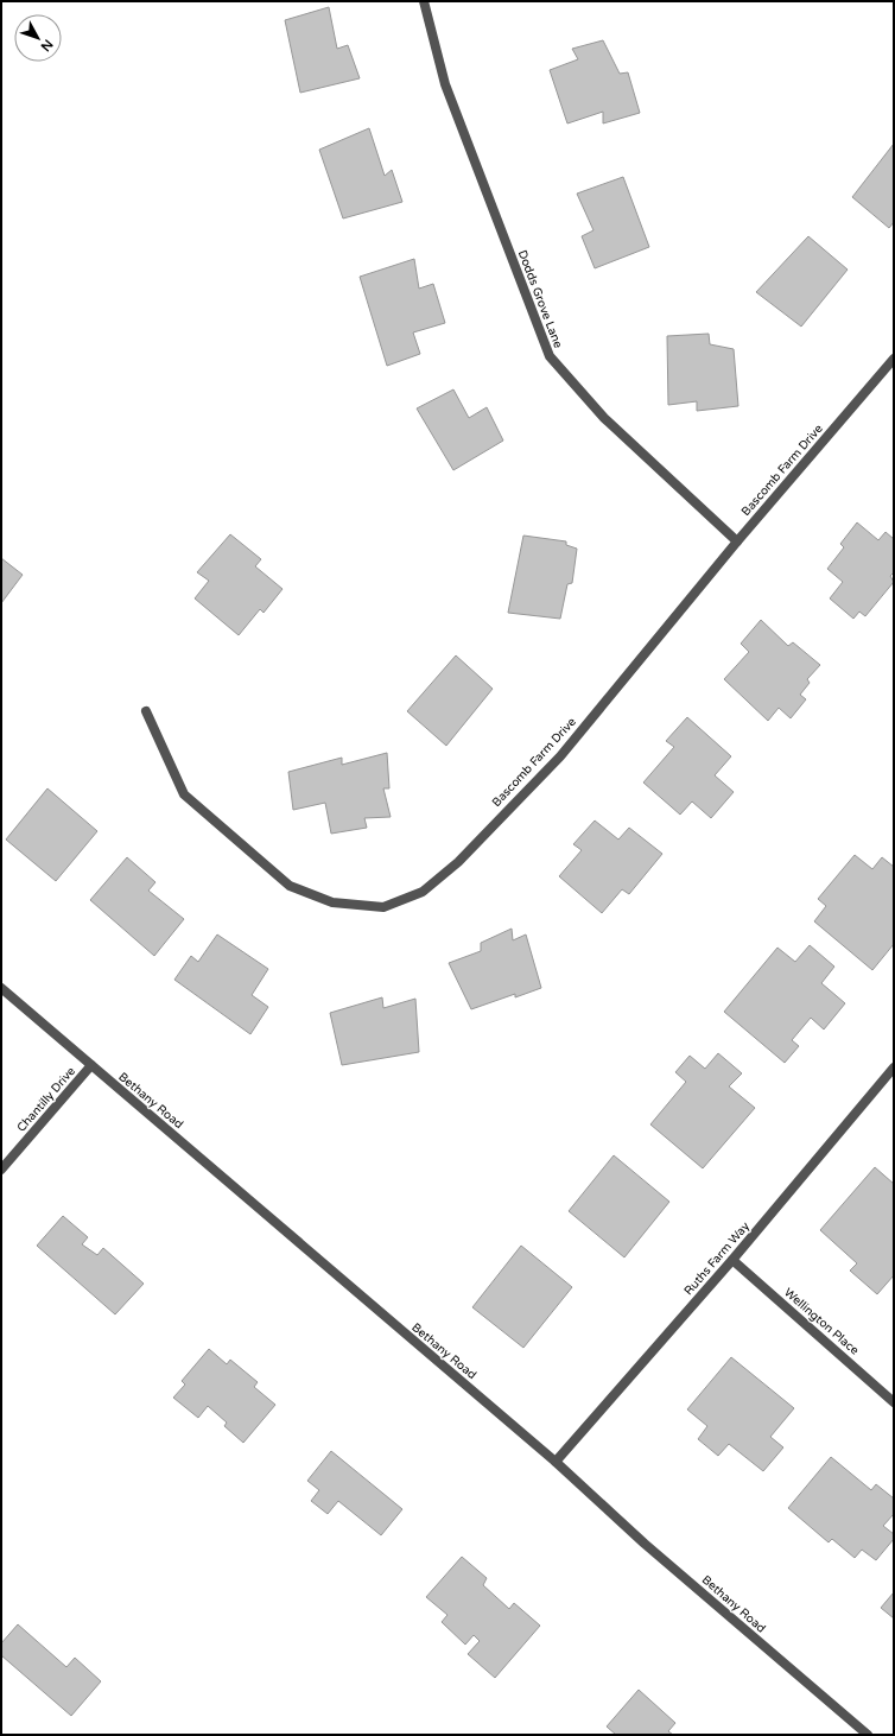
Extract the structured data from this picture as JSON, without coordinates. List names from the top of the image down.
{
  "streets": {
    "street": [
      "Dodds Grove Lane",
      "Bascomb Farm Drive",
      "Chantilly Drive",
      "Bethany Road",
      "Ruths Farm Way",
      "Wellington Place"
    ]
  },
  "crossings": [
    ["Dodds Grove Lane", "Bascomb Farm Drive"],
    ["Chantilly Drive", "Bethany Road"],
    ["Bethany Road", "Ruths Farm Way"],
    ["Ruths Farm Way", "Wellington Place"]
  ],
  "north": "bottom right"
}
